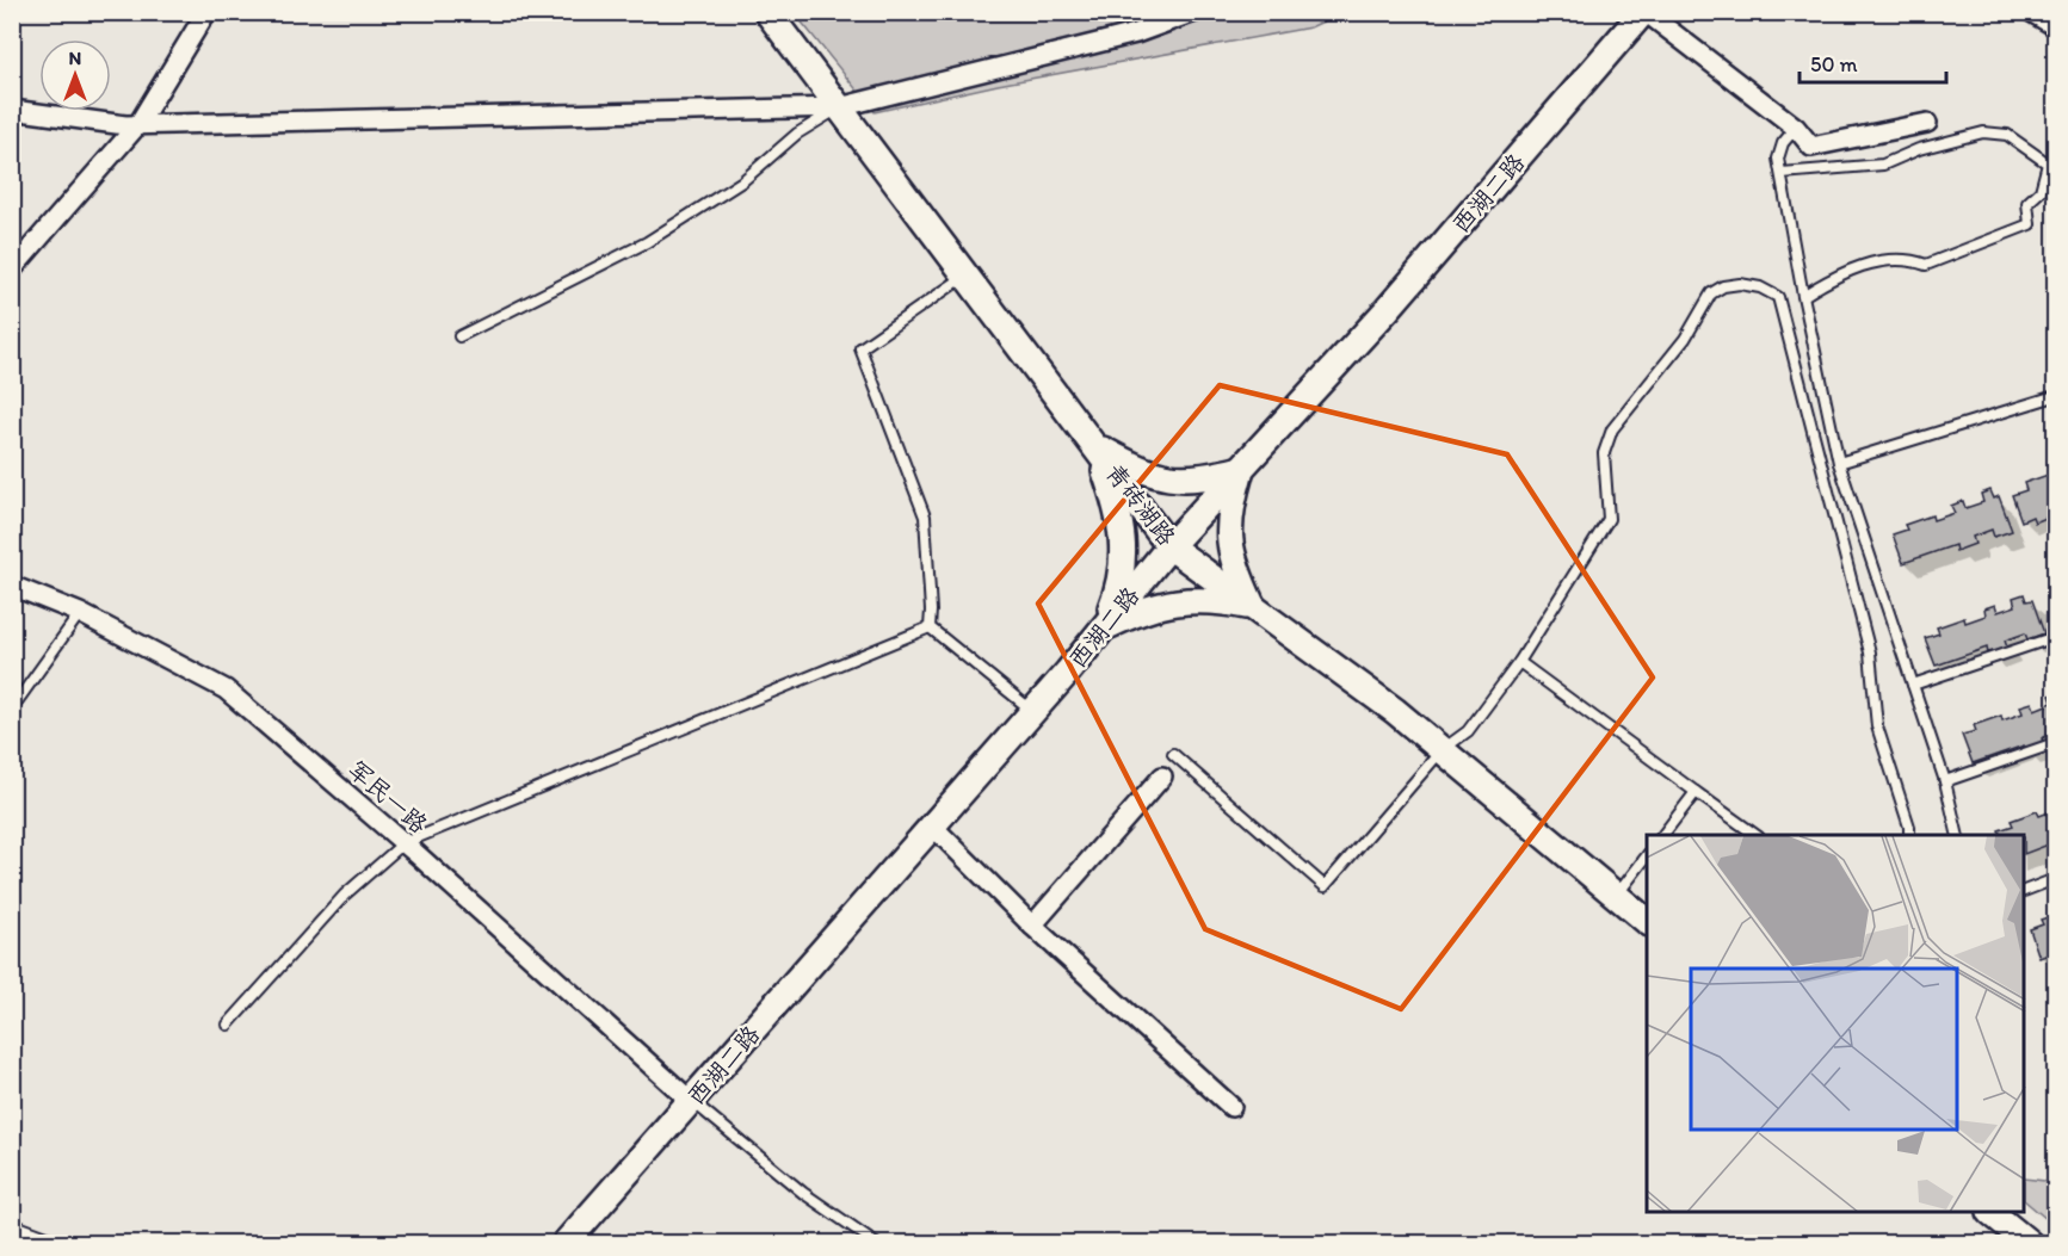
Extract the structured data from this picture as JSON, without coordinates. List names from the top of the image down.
{
  "streets": {
    "main road": ["西湖二路", "青砖湖路"],
    "street": ["军民一路"]
  },
  "crossings": [
    ["西湖二路", "青砖湖路"],
    ["西湖二路", "军民一路"]
  ],
  "scale_bar": "50 m",
  "north": "top"
}
